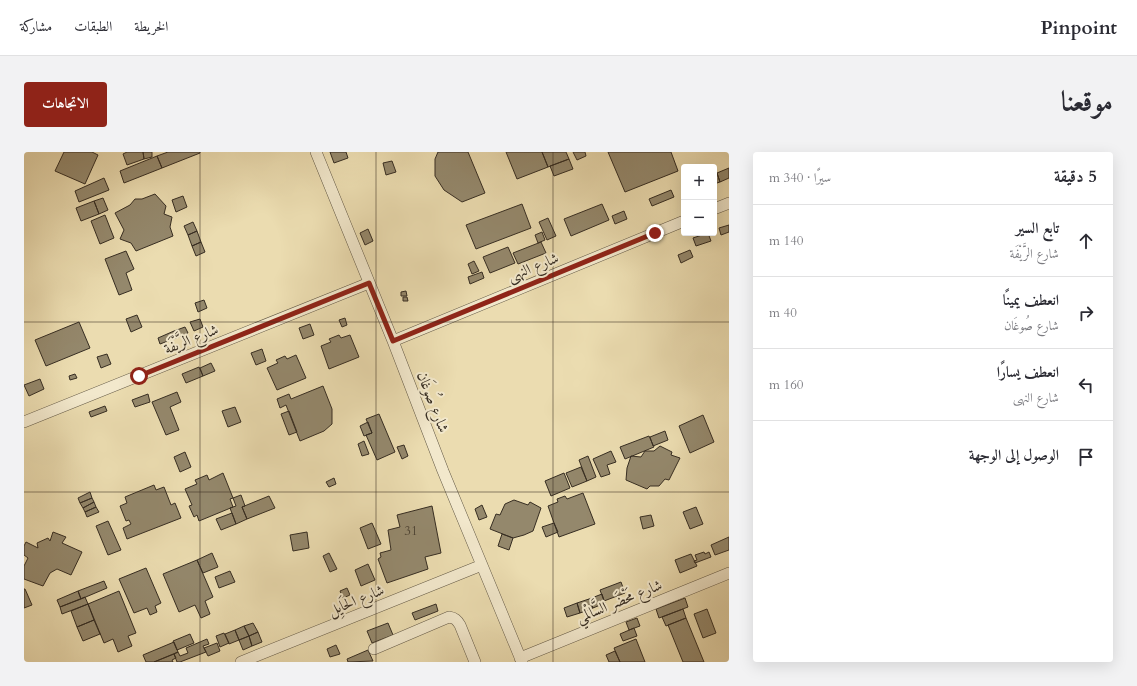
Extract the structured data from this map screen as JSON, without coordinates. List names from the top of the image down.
{
  "streets": {
    "street": [
      "شارع النهى",
      "شارع الرَّيْفَة",
      "شارع صُوغَان",
      "شارع الحَايِل",
      "شارع مَحْضَر السَّالْمي"
    ]
  },
  "crossings": [
    ["شارع النهى", "شارع صُوغَان"],
    ["شارع الرَّيْفَة", "شارع صُوغَان"],
    ["شارع صُوغَان", "شارع الحَايِل"],
    ["شارع صُوغَان", "شارع مَحْضَر السَّالْمي"]
  ],
  "house_numbers": ["31"],
  "page": {
    "header": "Pinpoint",
    "nav": ["الخريطة", "الطبقات", "مشاركة"],
    "title": "موقعنا",
    "buttons": "الاتجاهات",
    "heading": ["5 دقيقة", "سيرًا · 340 m"],
    "map_buttons": ["+", "−"],
    "list": [
      ["تابع السير", "شارع الرَّيْفَة", "140 m"],
      ["انعطف يمينًا", "شارع صُوغَان", "40 m"],
      ["انعطف يسارًا", "شارع النهى", "160 m"],
      "الوصول إلى الوجهة"
    ]
  }
}
